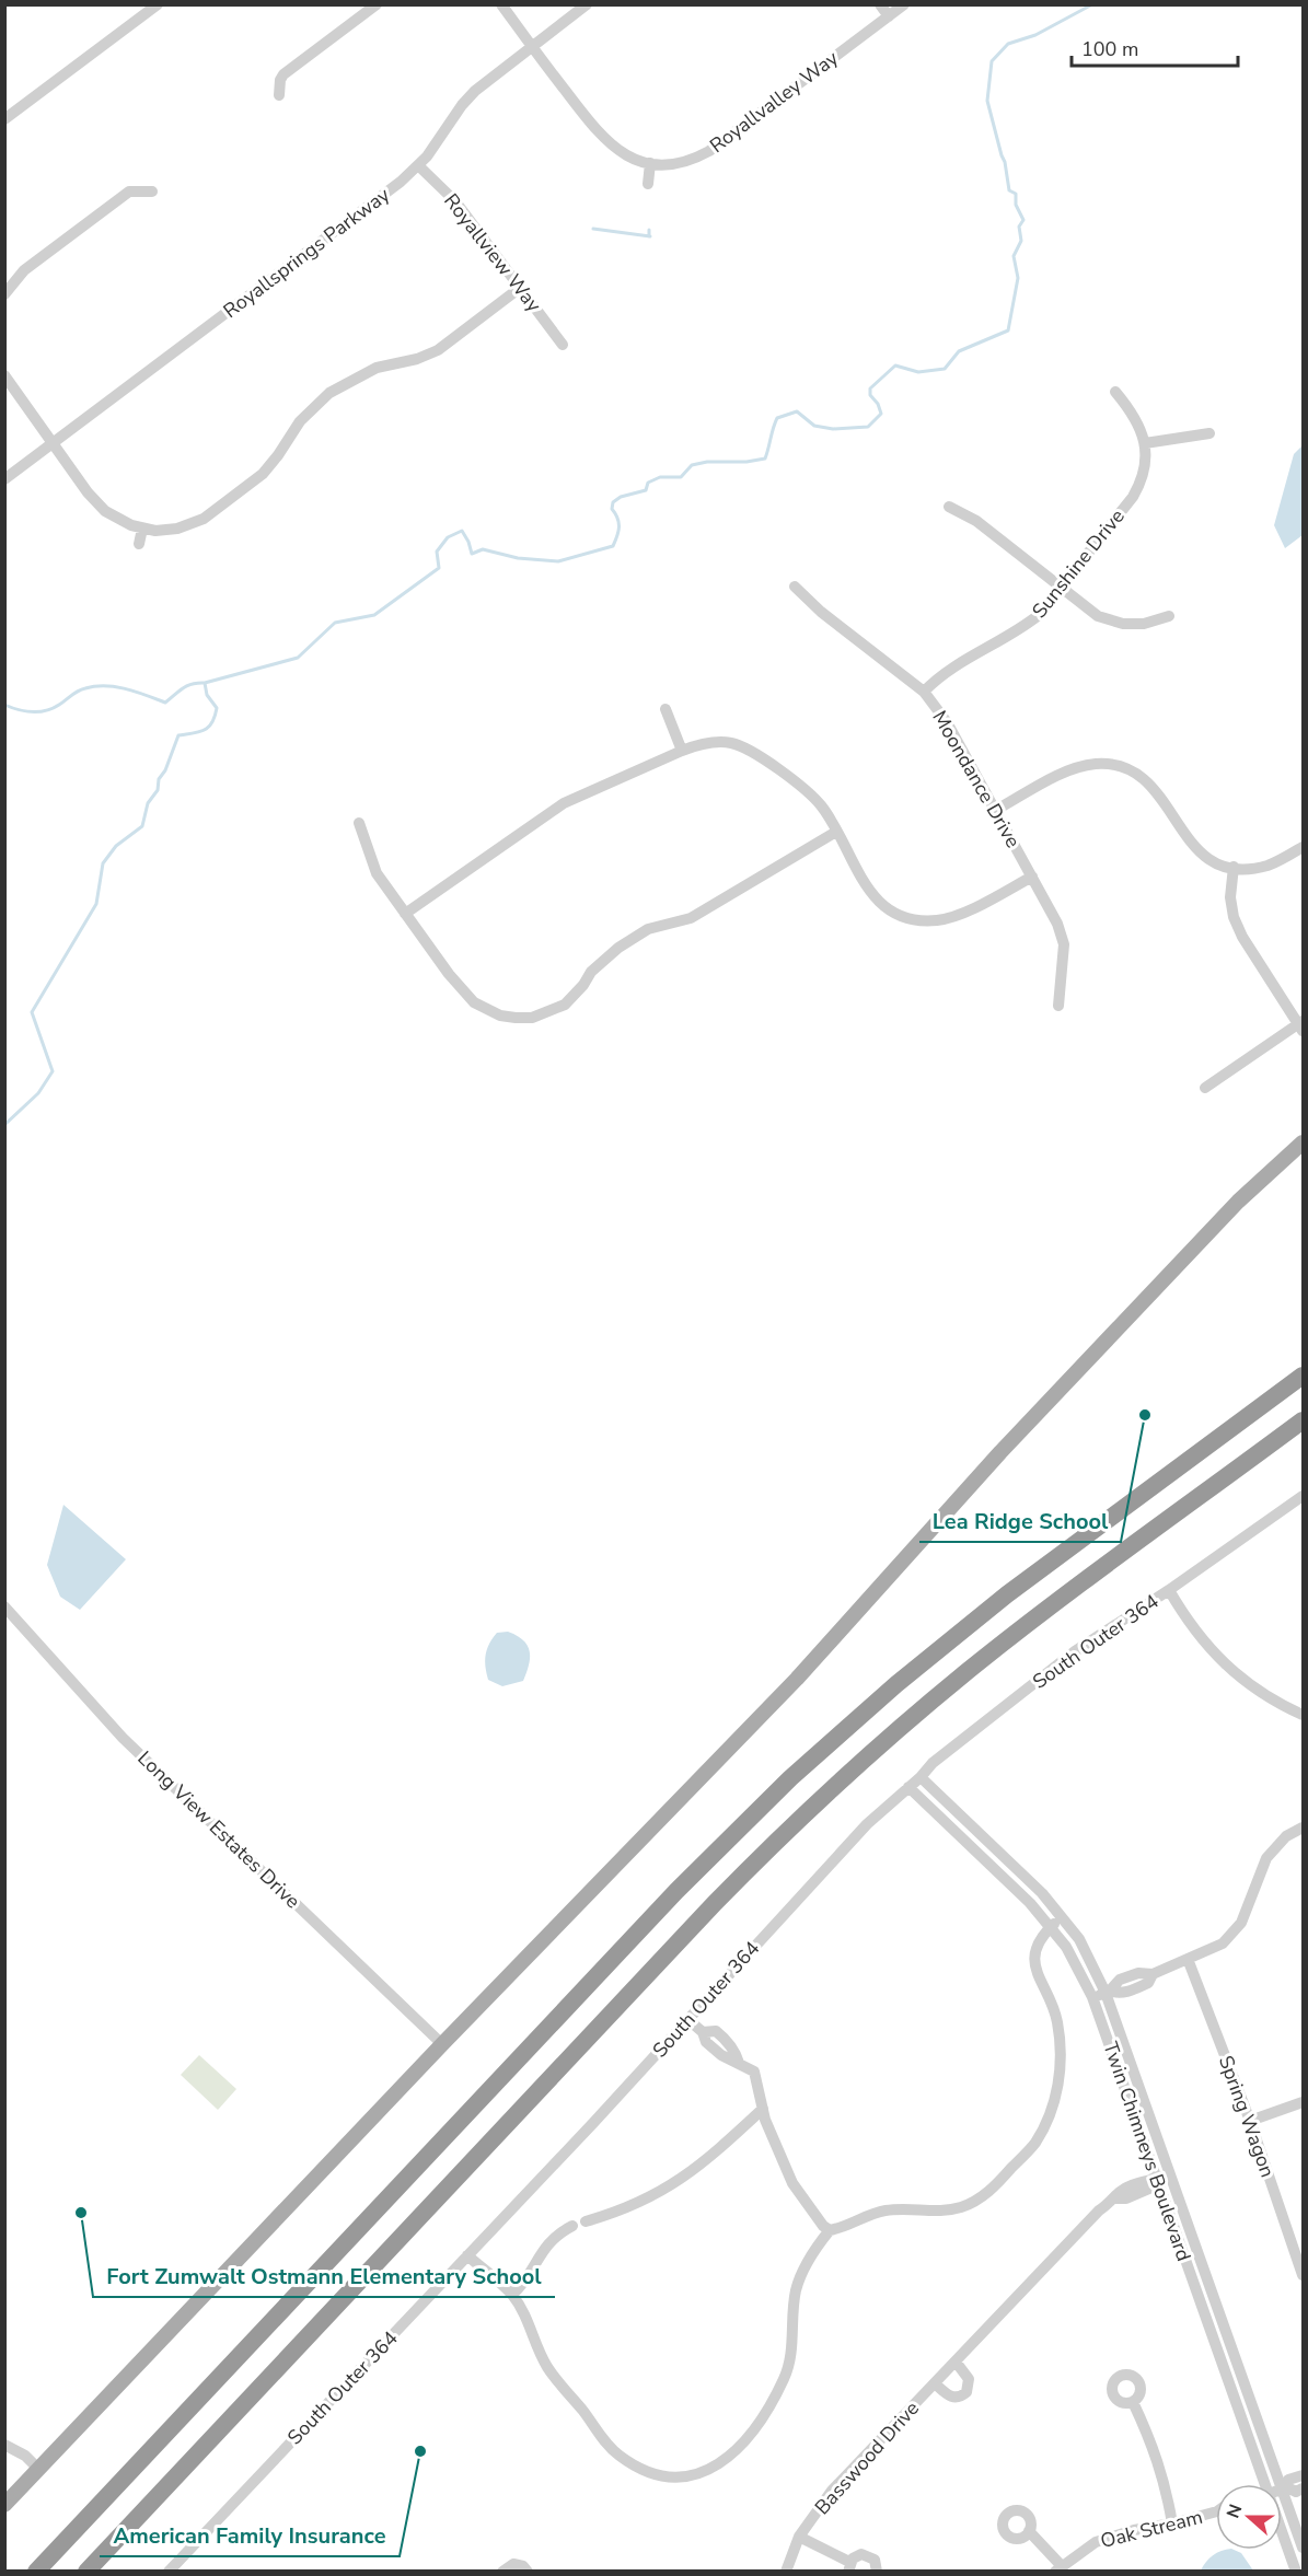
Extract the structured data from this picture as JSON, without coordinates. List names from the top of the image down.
{
  "streets": {
    "street": [
      "Royallvalley Way",
      "Royallsprings Parkway",
      "Royallview Way",
      "Sunshine Drive",
      "Moondance Drive",
      "South Outer 364",
      "Long View Estates Drive",
      "Spring Wagon",
      "Twin Chimneys Boulevard",
      "Basswood Drive",
      "Oak Stream"
    ]
  },
  "crossings": [
    ["Royallvalley Way", "Royallsprings Parkway"],
    ["Royallsprings Parkway", "Royallview Way"],
    ["Sunshine Drive", "Moondance Drive"],
    ["South Outer 364", "Twin Chimneys Boulevard"],
    ["Twin Chimneys Boulevard", "Basswood Drive"]
  ],
  "places": ["Lea Ridge School", "Fort Zumwalt Ostmann Elementary School", "American Family Insurance"],
  "scale_bar": "100 m",
  "north": "left"
}
